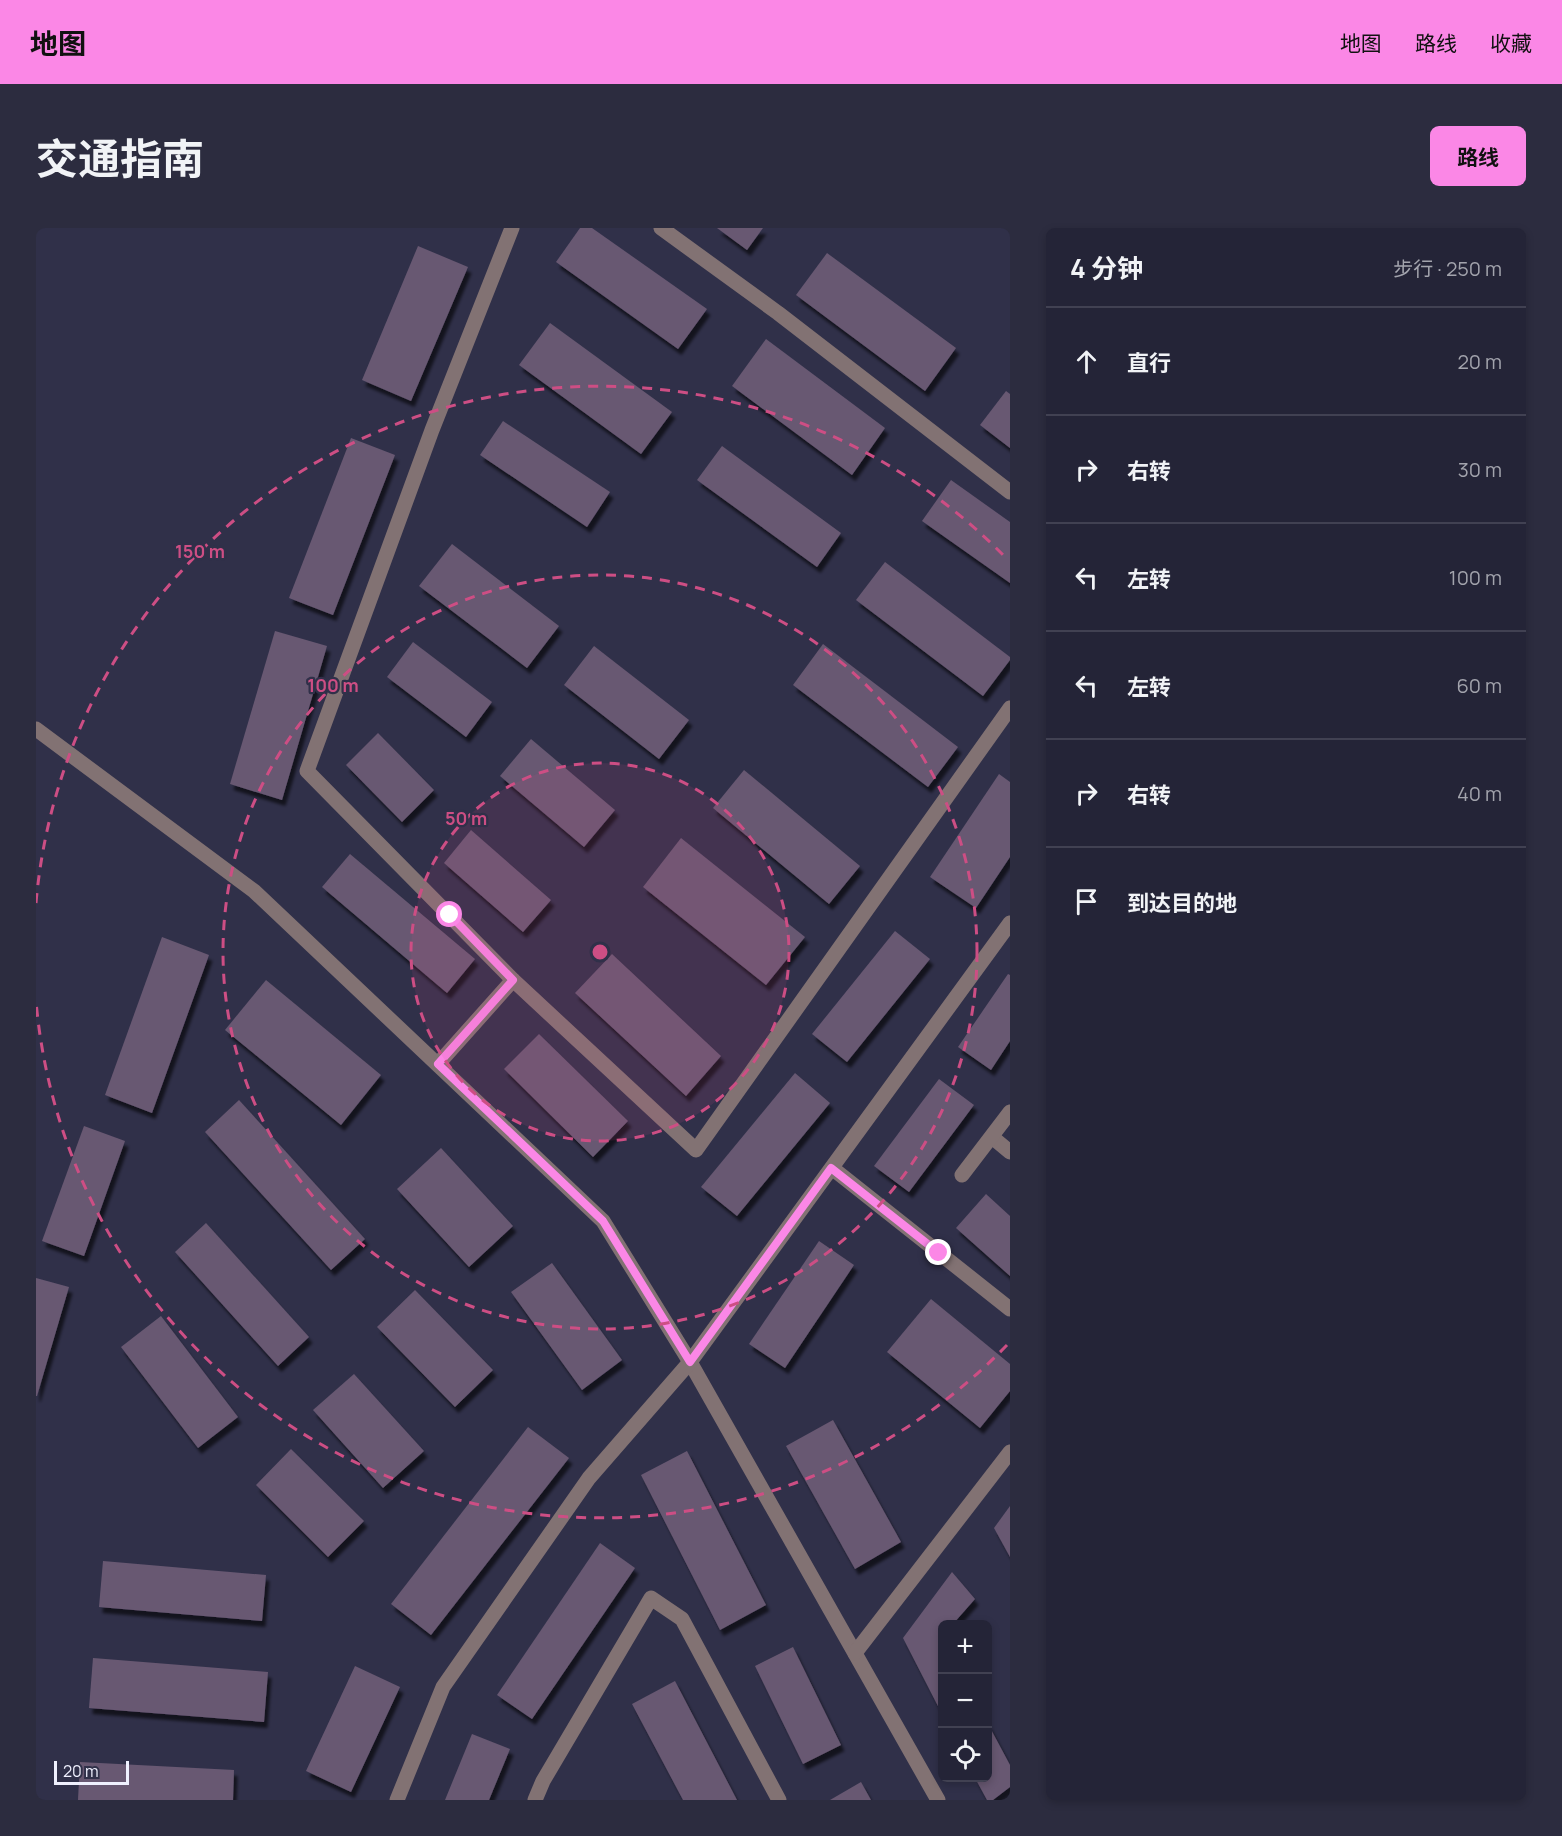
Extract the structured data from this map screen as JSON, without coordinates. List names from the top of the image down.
{
  "scale_bar": "20 m",
  "page": {
    "header": "地图",
    "nav": ["地图", "路线", "收藏"],
    "title": "交通指南",
    "buttons": "路线",
    "heading": ["4 分钟", "步行 · 250 m"],
    "list": [
      ["直行", "20 m"],
      ["右转", "30 m"],
      ["左转", "100 m"],
      ["左转", "60 m"],
      ["右转", "40 m"],
      "到达目的地"
    ],
    "map_buttons": ["+", "−"],
    "scale": "20 m"
  },
  "rings": ["150 m", "100 m", "50 m"]
}
